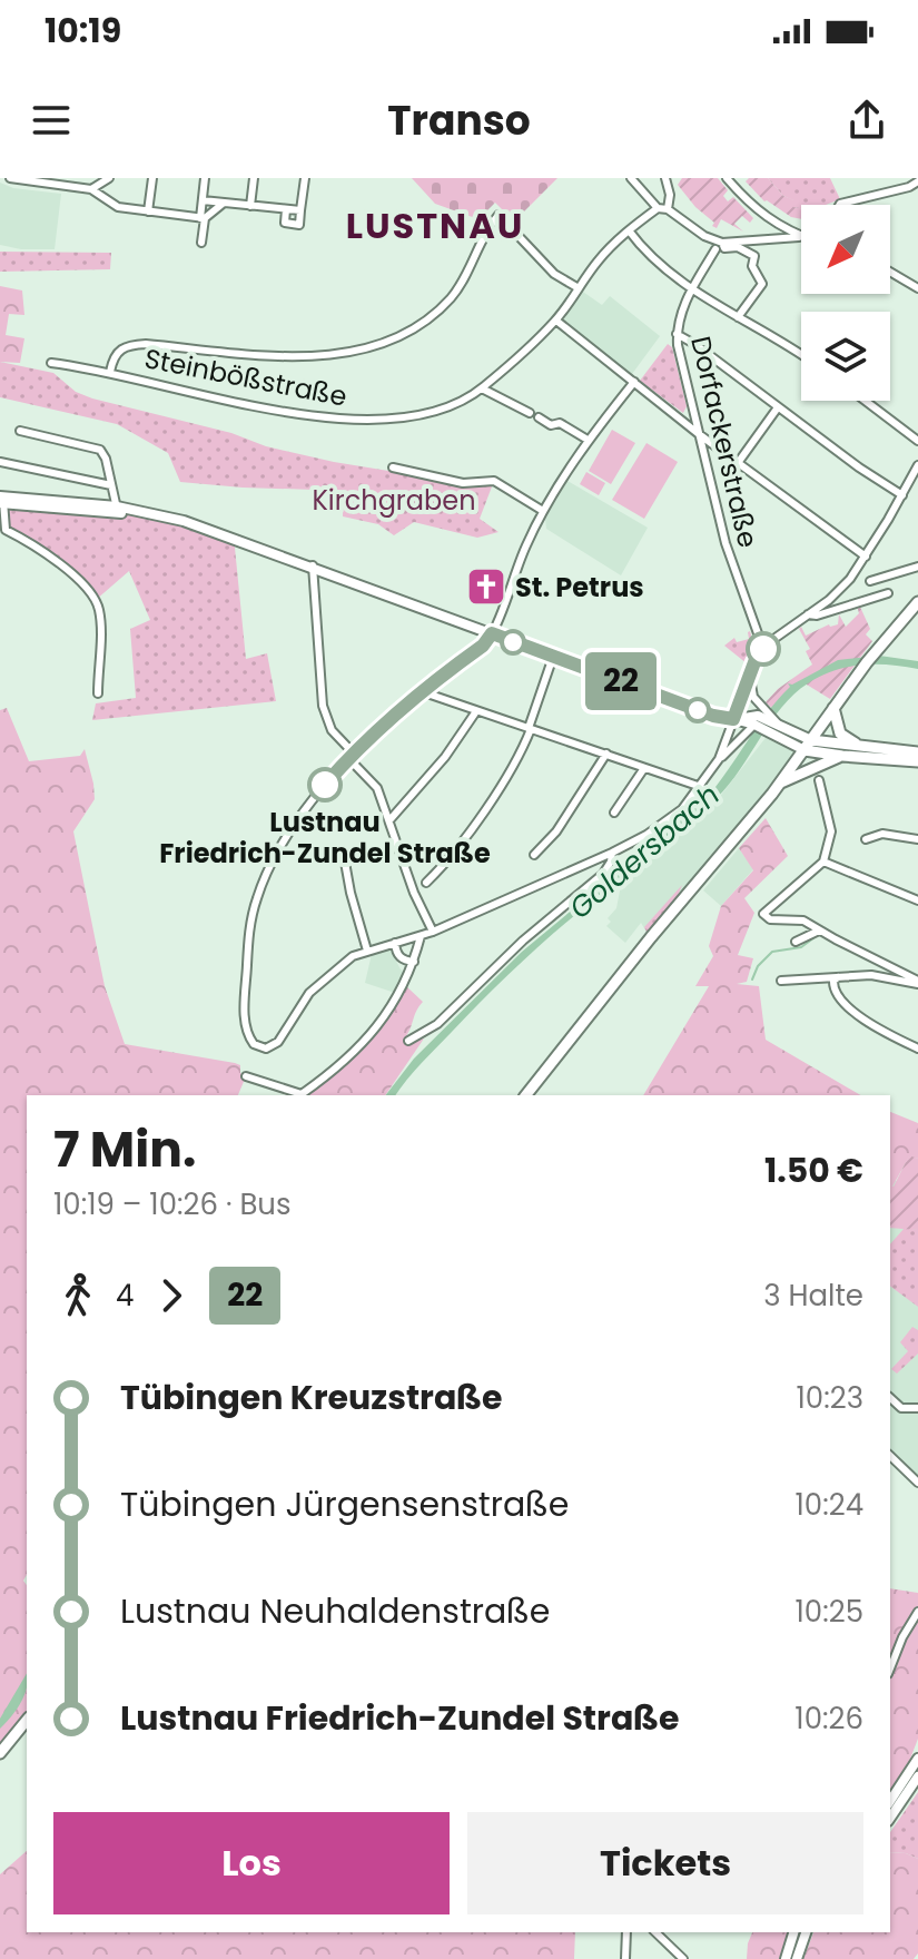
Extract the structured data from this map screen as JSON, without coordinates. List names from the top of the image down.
{
  "streets": {
    "street": ["Steinbößstraße", "Dorfackerstraße"]
  },
  "districts": ["LUSTNAU"],
  "water": ["Goldersbach"],
  "parks": ["Kirchgraben"],
  "places": {
    "church": ["St. Petrus"],
    "other": ["Lustnau Friedrich-Zundel Straße"]
  },
  "lines": ["bus line 22"],
  "north": "bottom left",
  "page": {
    "status": "10:19",
    "header": "Transo",
    "on_map": "22",
    "heading": ["7 Min.", "10:19 – 10:26 · Bus", "1.50 €"],
    "legs": ["4", "22", "3 Halte"],
    "list": [
      {
        "name": "Tübingen Kreuzstraße",
        "value": "10:23"
      },
      {
        "name": "Tübingen Jürgensenstraße",
        "value": "10:24"
      },
      {
        "name": "Lustnau Neuhaldenstraße",
        "value": "10:25"
      },
      {
        "name": "Lustnau Friedrich-Zundel Straße",
        "value": "10:26"
      }
    ],
    "buttons": ["Los", "Tickets"]
  }
}
